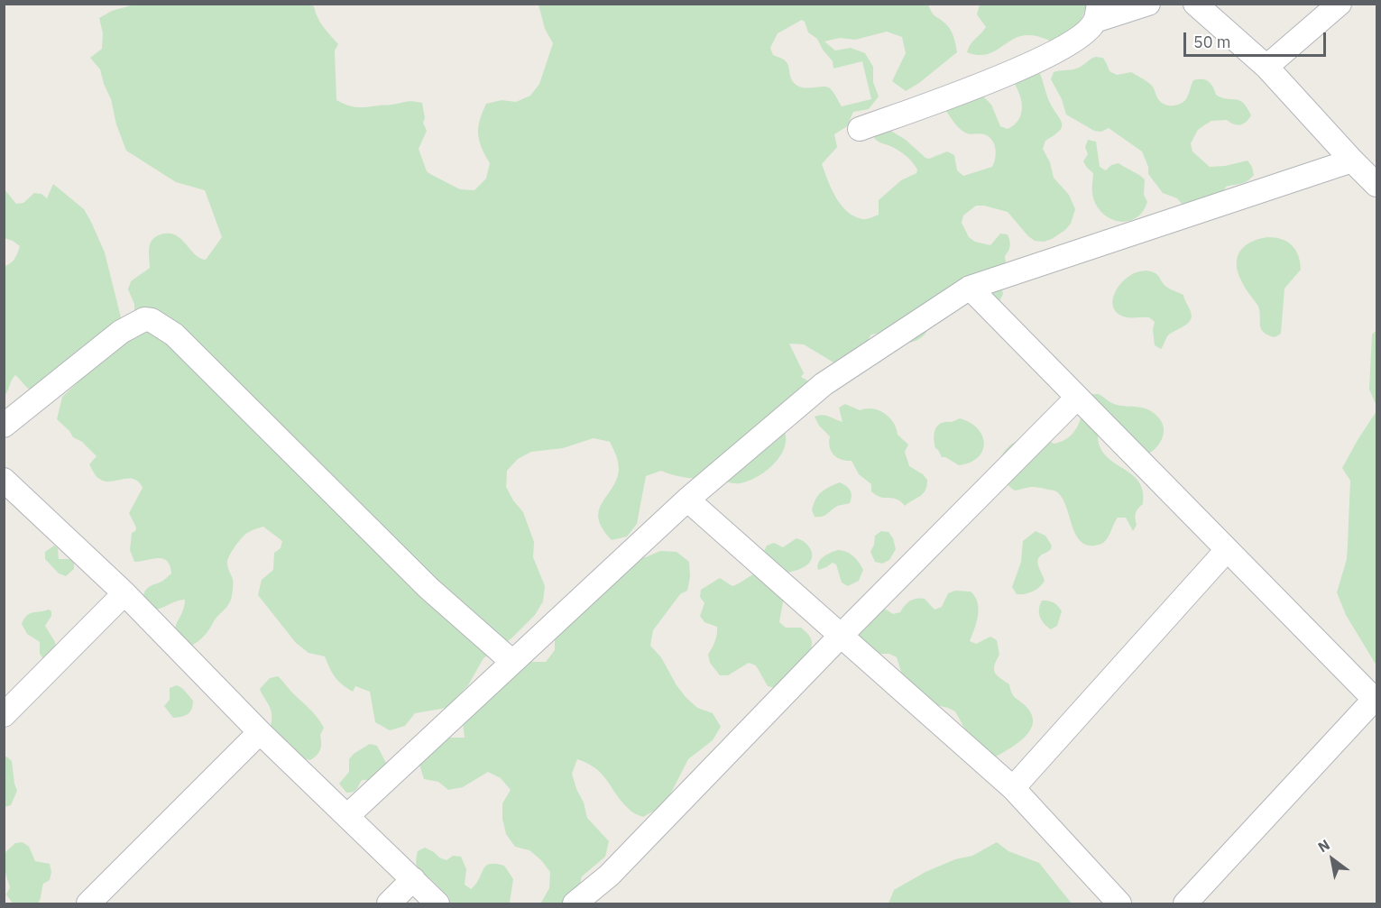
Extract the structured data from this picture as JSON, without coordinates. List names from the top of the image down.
{
  "scale_bar": "50 m",
  "north": "top left"
}
